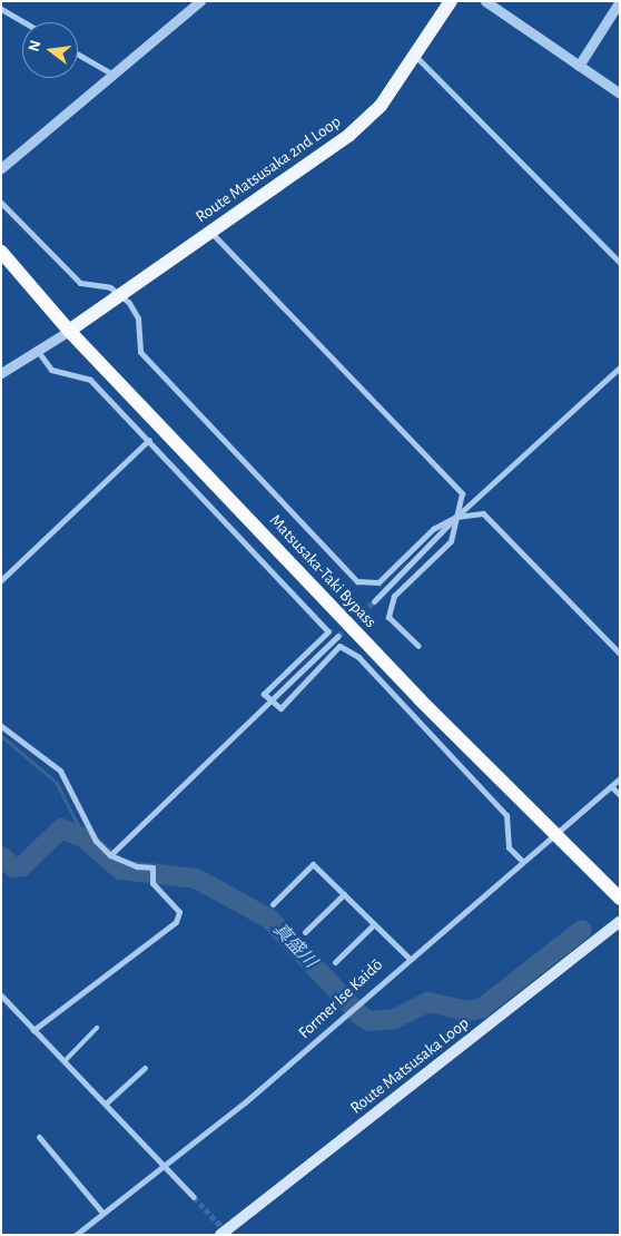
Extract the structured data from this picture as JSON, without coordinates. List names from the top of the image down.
{
  "streets": {
    "highway": ["Matsusaka-Taki Bypass"],
    "main road": ["Route Matsusaka 2nd Loop", "Route Matsusaka Loop"],
    "street": ["Former Ise Kaidō"]
  },
  "crossings": [
    ["Route Matsusaka 2nd Loop", "Matsusaka-Taki Bypass"],
    ["Matsusaka-Taki Bypass", "Former Ise Kaidō"]
  ],
  "water": ["真盛川"],
  "north": "left"
}
